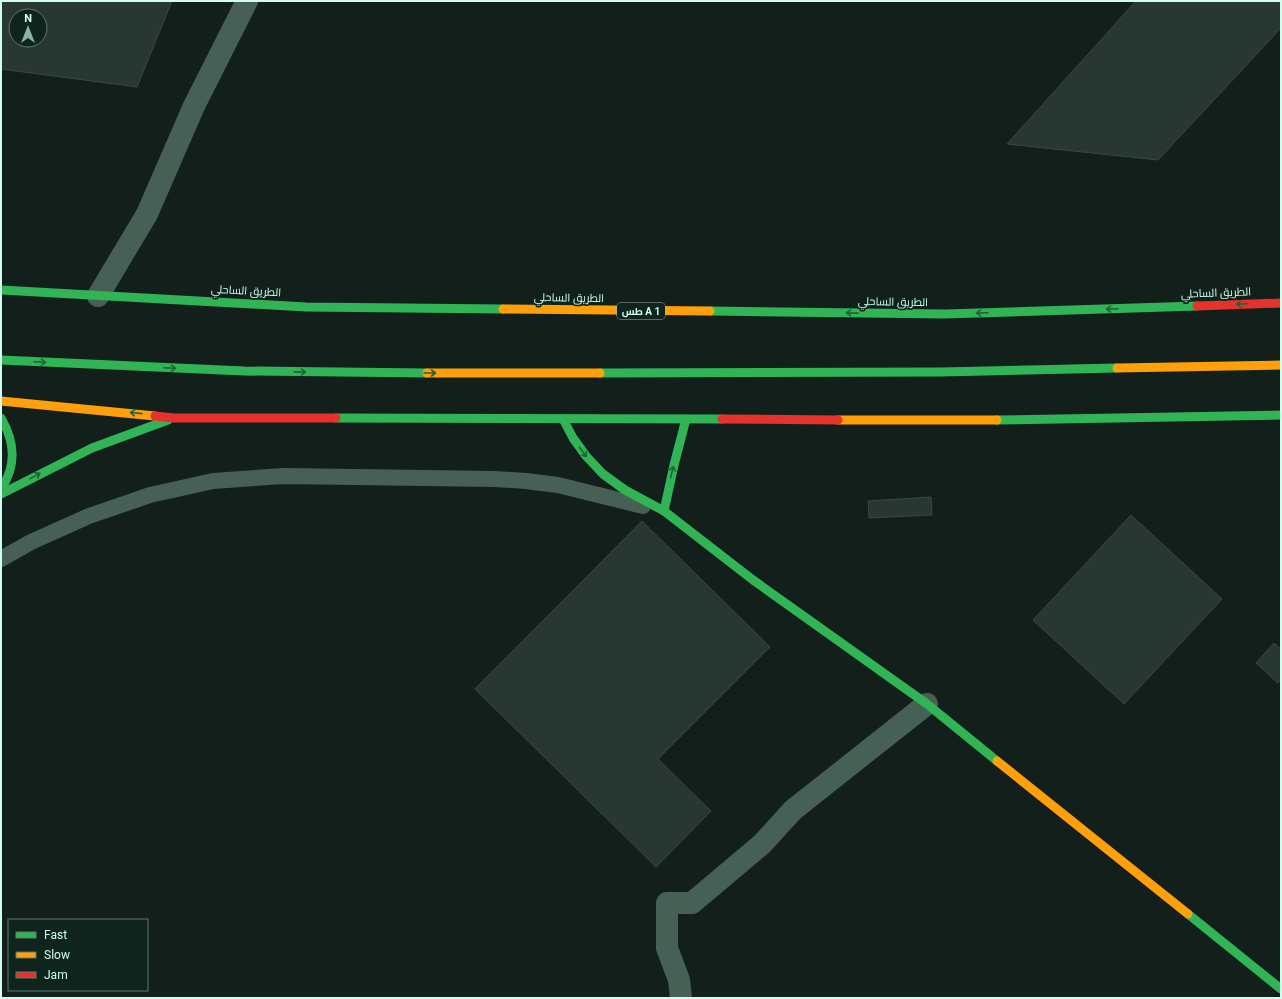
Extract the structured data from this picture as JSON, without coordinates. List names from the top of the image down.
{
  "streets": {
    "main road": ["الطريق الساحلي", "طس A 1"]
  },
  "legend": ["Fast", "Slow", "Jam"],
  "north": "top"
}
